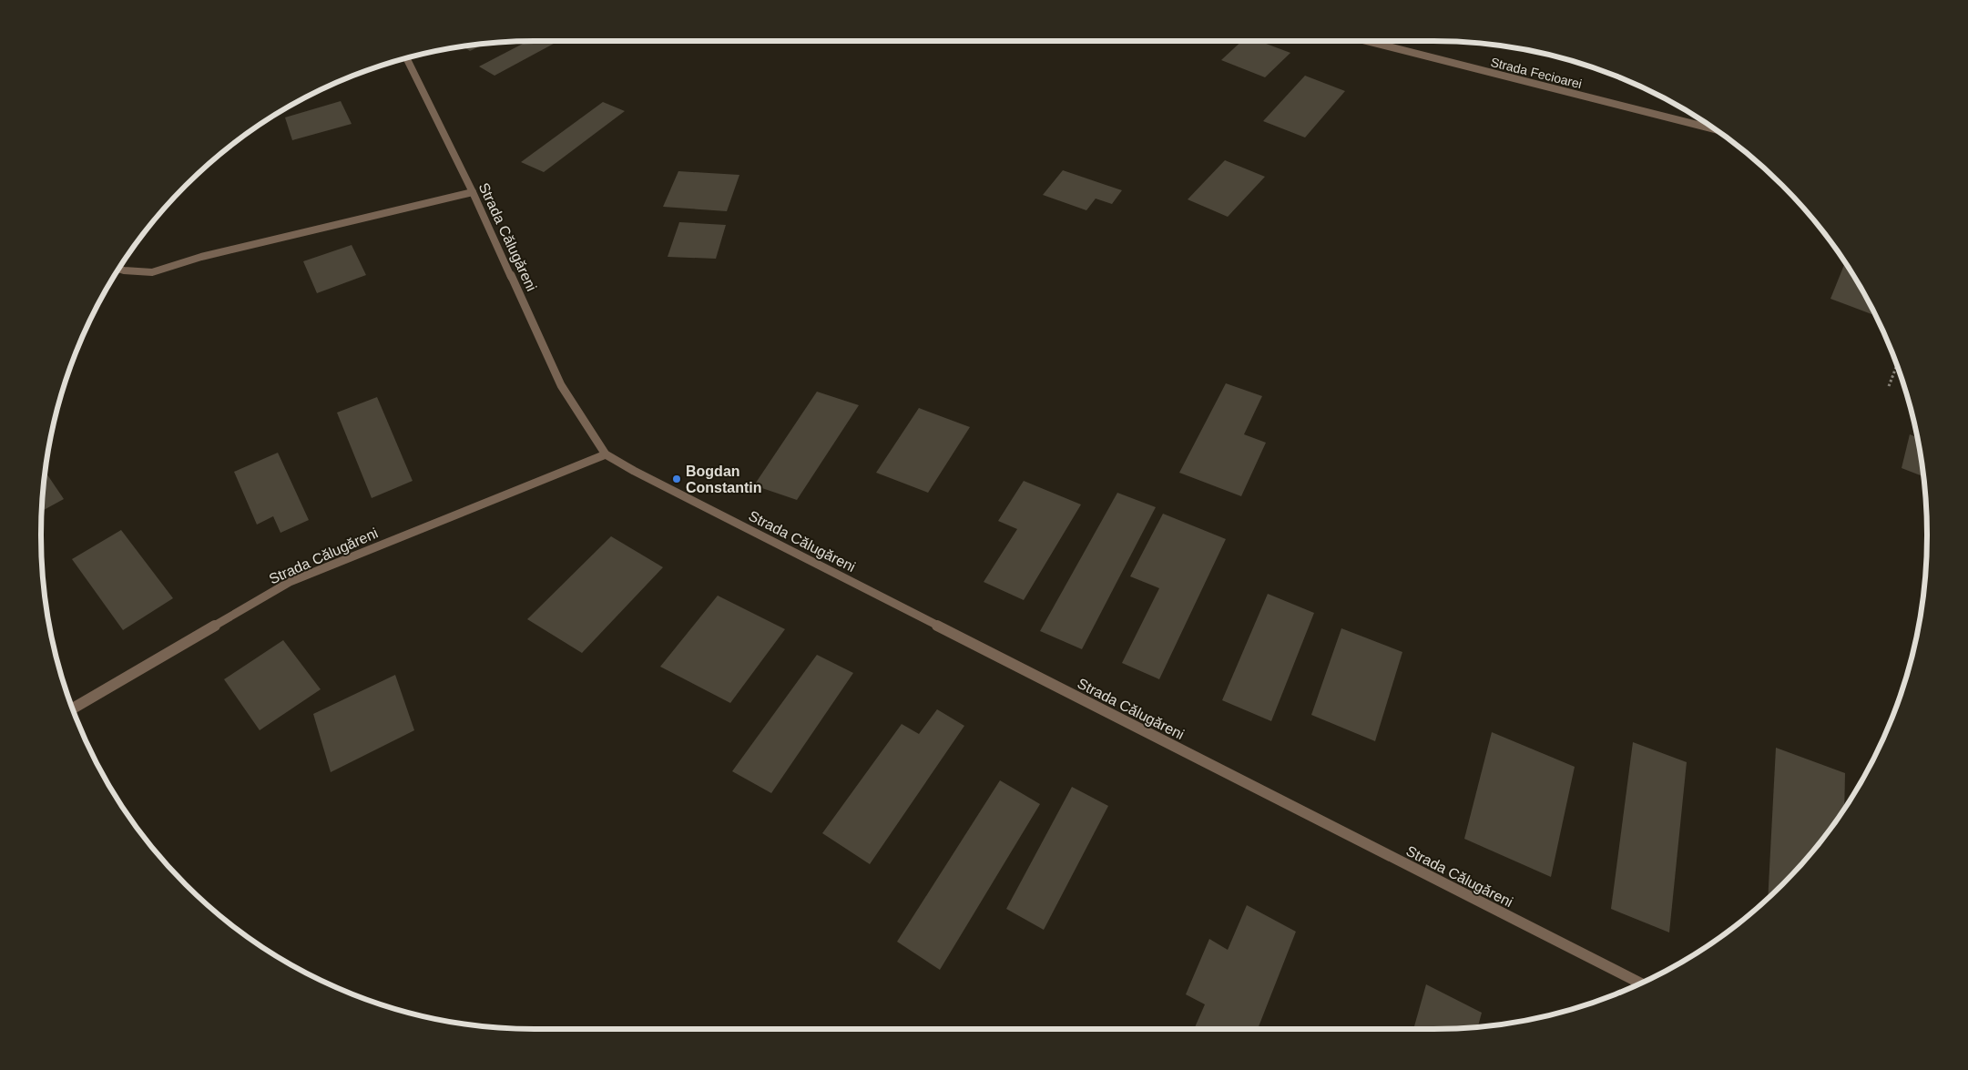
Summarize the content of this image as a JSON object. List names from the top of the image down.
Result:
{
  "streets": {
    "street": ["Strada Fecioarei", "Strada Călugăreni"]
  },
  "places": ["Bogdan Constantin"]
}
